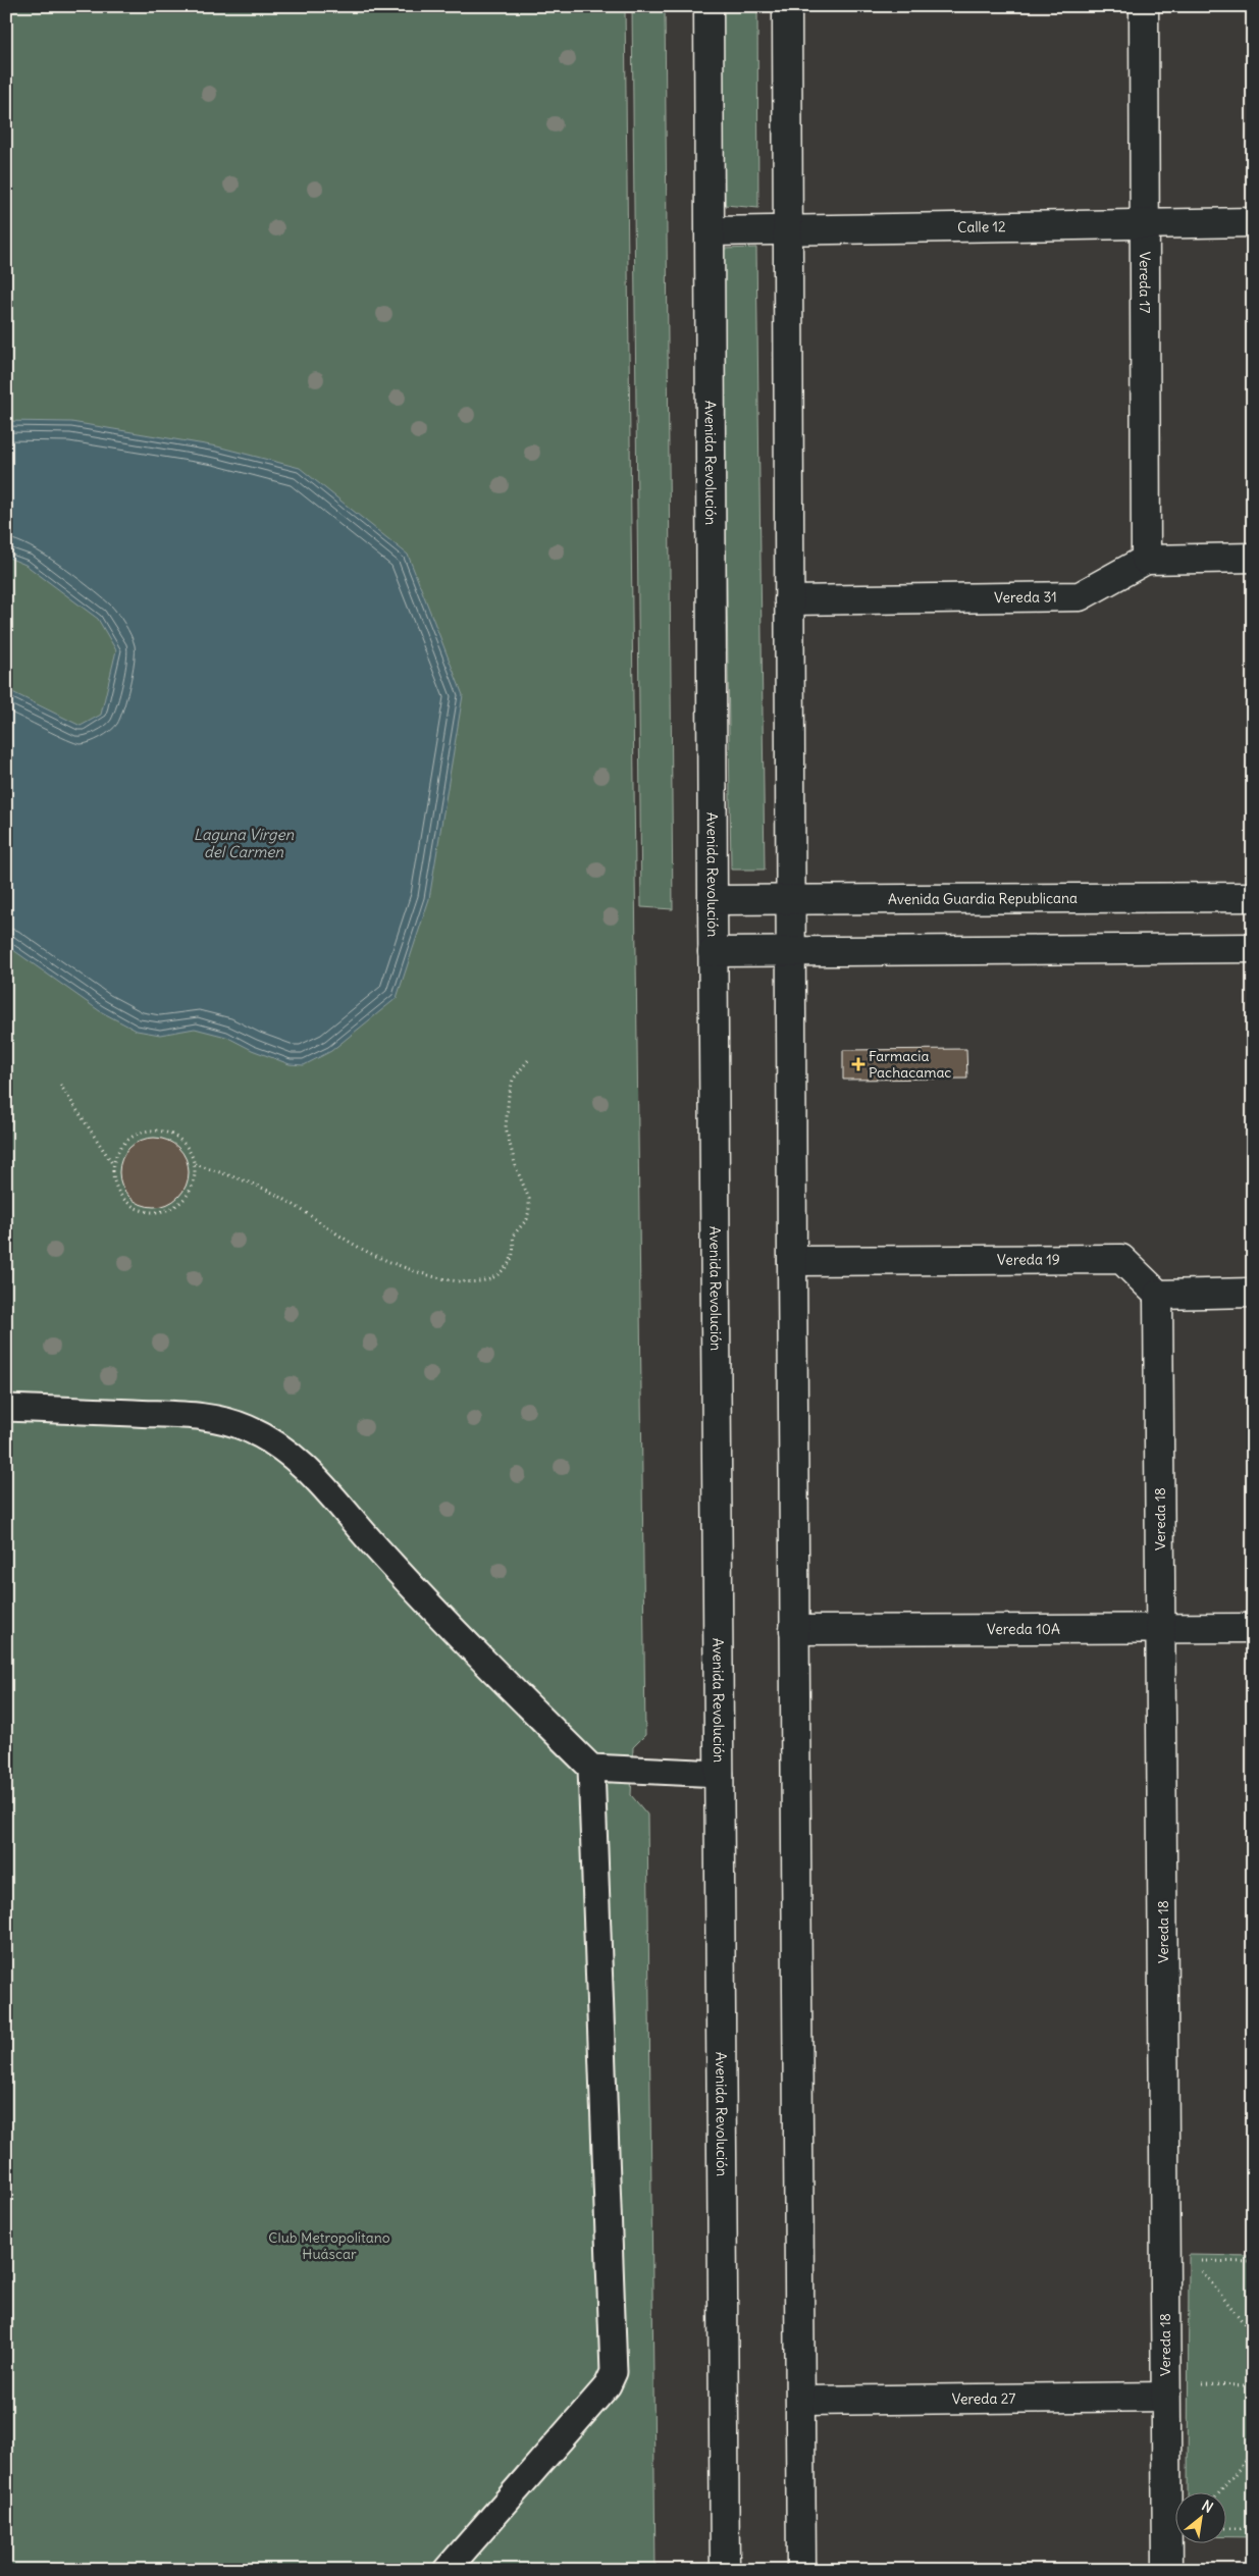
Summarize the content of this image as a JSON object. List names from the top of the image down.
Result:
{
  "streets": {
    "street": [
      "Calle 12",
      "Vereda 17",
      "Avenida Revolución",
      "Vereda 31",
      "Avenida Guardia Republicana",
      "Vereda 19",
      "Vereda 18",
      "Vereda 10A",
      "Vereda 27"
    ]
  },
  "crossings": [
    ["Calle 12", "Vereda 17"],
    ["Calle 12", "Avenida Revolución"],
    ["Vereda 17", "Vereda 31"],
    ["Avenida Revolución", "Avenida Guardia Republicana"],
    ["Vereda 19", "Vereda 18"],
    ["Vereda 18", "Vereda 10A"],
    ["Vereda 18", "Vereda 27"]
  ],
  "water": ["Laguna Virgen del Carmen"],
  "parks": ["Club Metropolitano Huáscar"],
  "places": {
    "health": ["Farmacia Pachacamac"]
  },
  "north": "top right"
}
